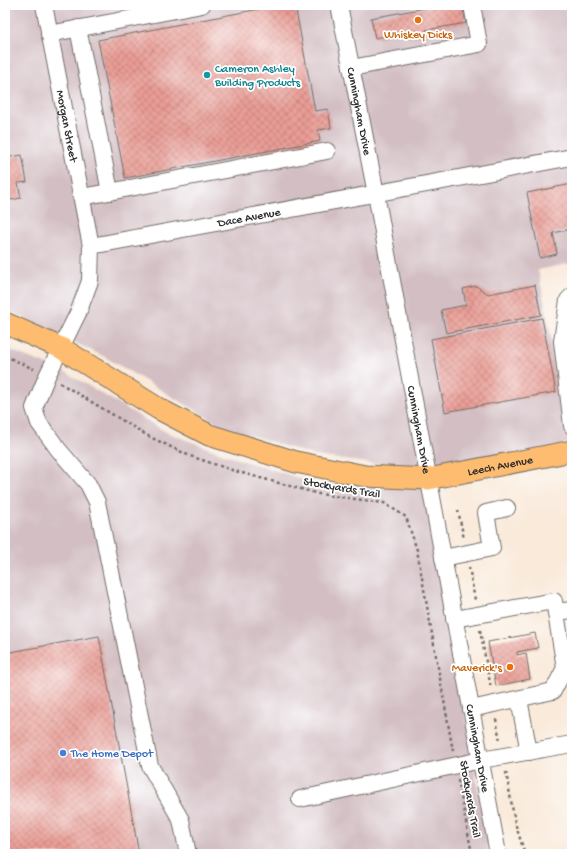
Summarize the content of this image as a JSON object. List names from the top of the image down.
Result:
{
  "streets": {
    "main road": ["Leech Avenue"],
    "street": ["Cunningham Drive", "Morgan Street", "Dace Avenue"],
    "path": ["Stockyards Trail"]
  },
  "crossings": [
    ["Cunningham Drive", "Dace Avenue"],
    ["Cunningham Drive", "Leech Avenue"],
    ["Morgan Street", "Dace Avenue"]
  ],
  "places": [
    "Whiskey Dicks",
    "Cameron Ashley Building Products",
    "Maverick's",
    "The Home Depot"
  ]
}
